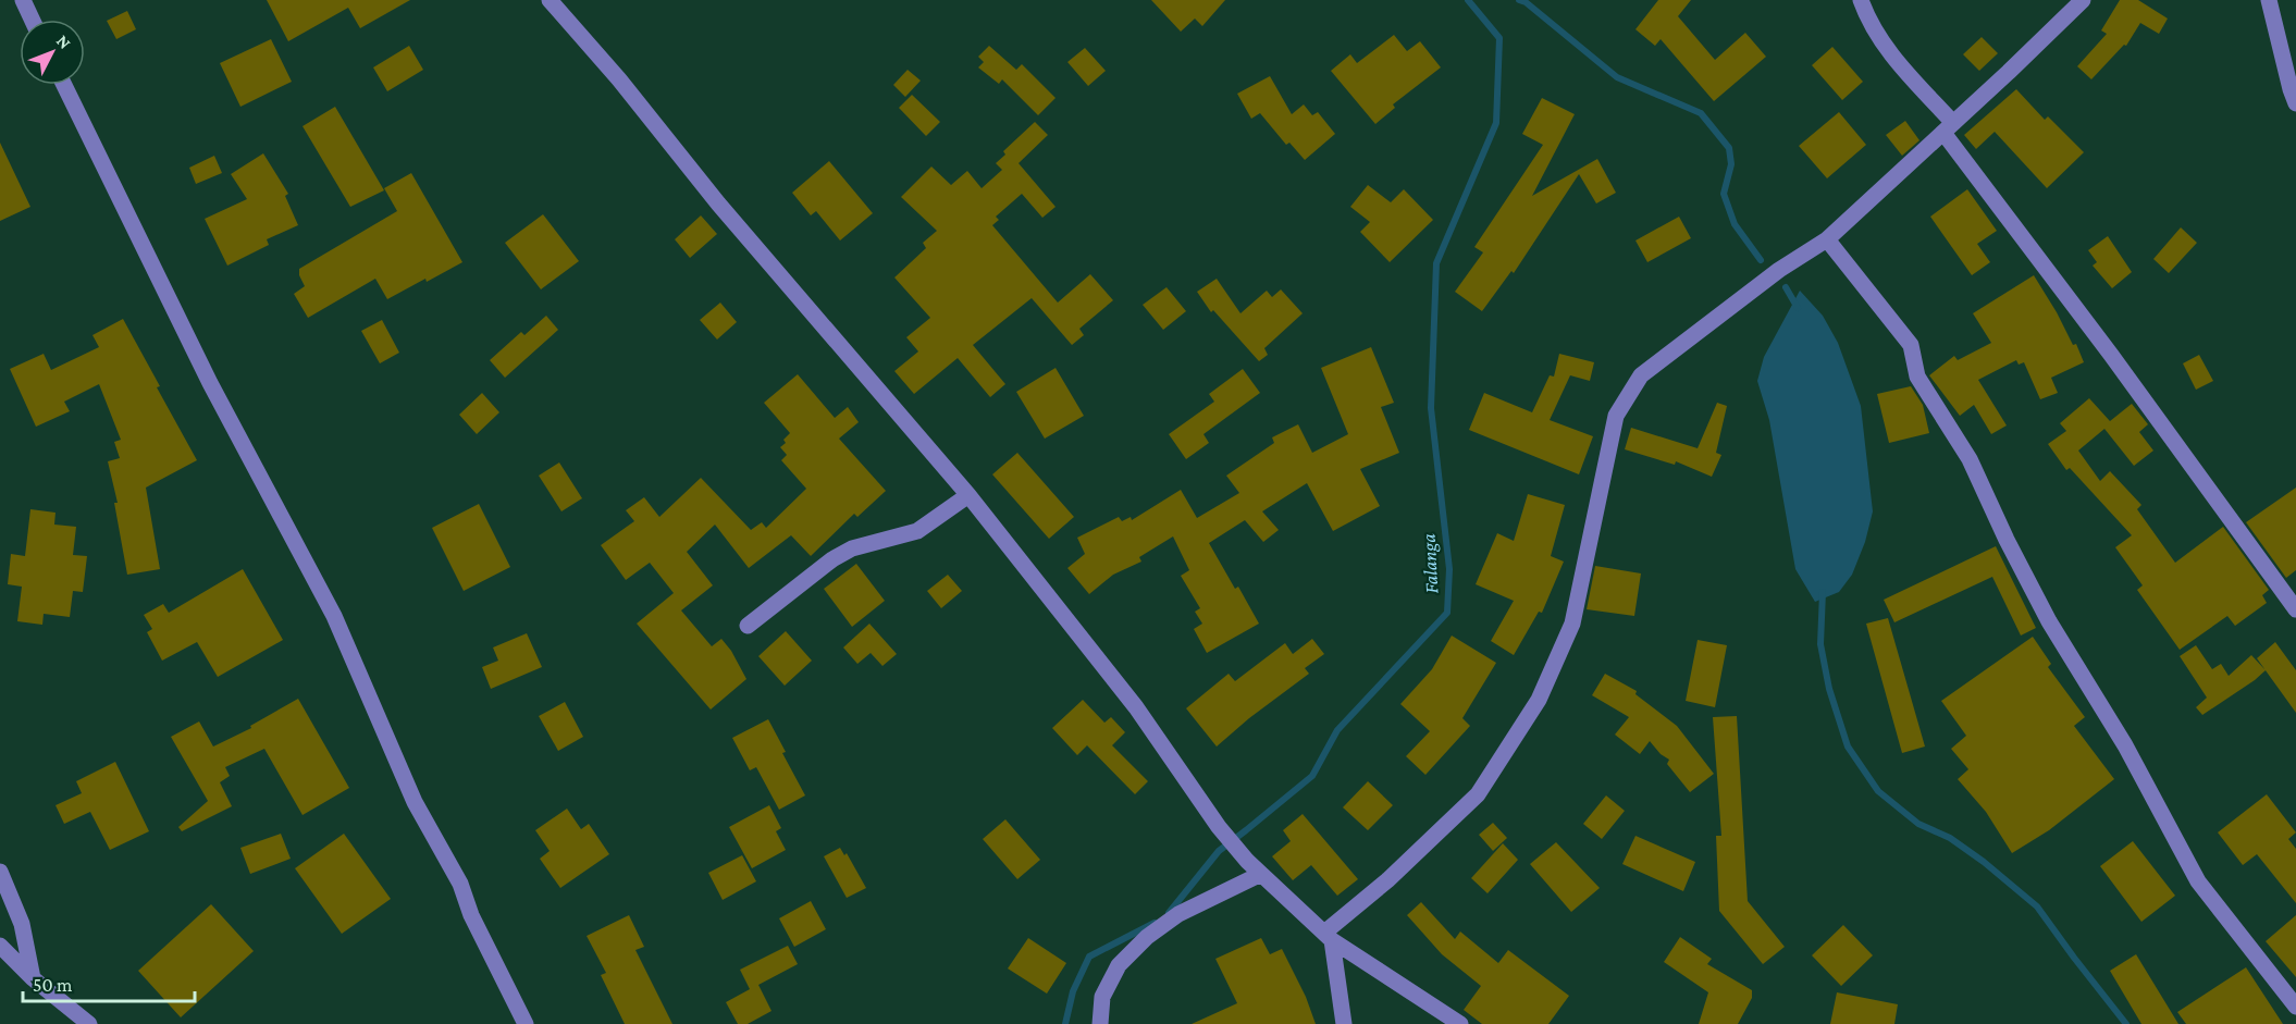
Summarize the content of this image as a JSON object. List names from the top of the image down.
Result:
{
  "water": ["Falanga"],
  "scale_bar": "50 m",
  "north": "top right"
}
